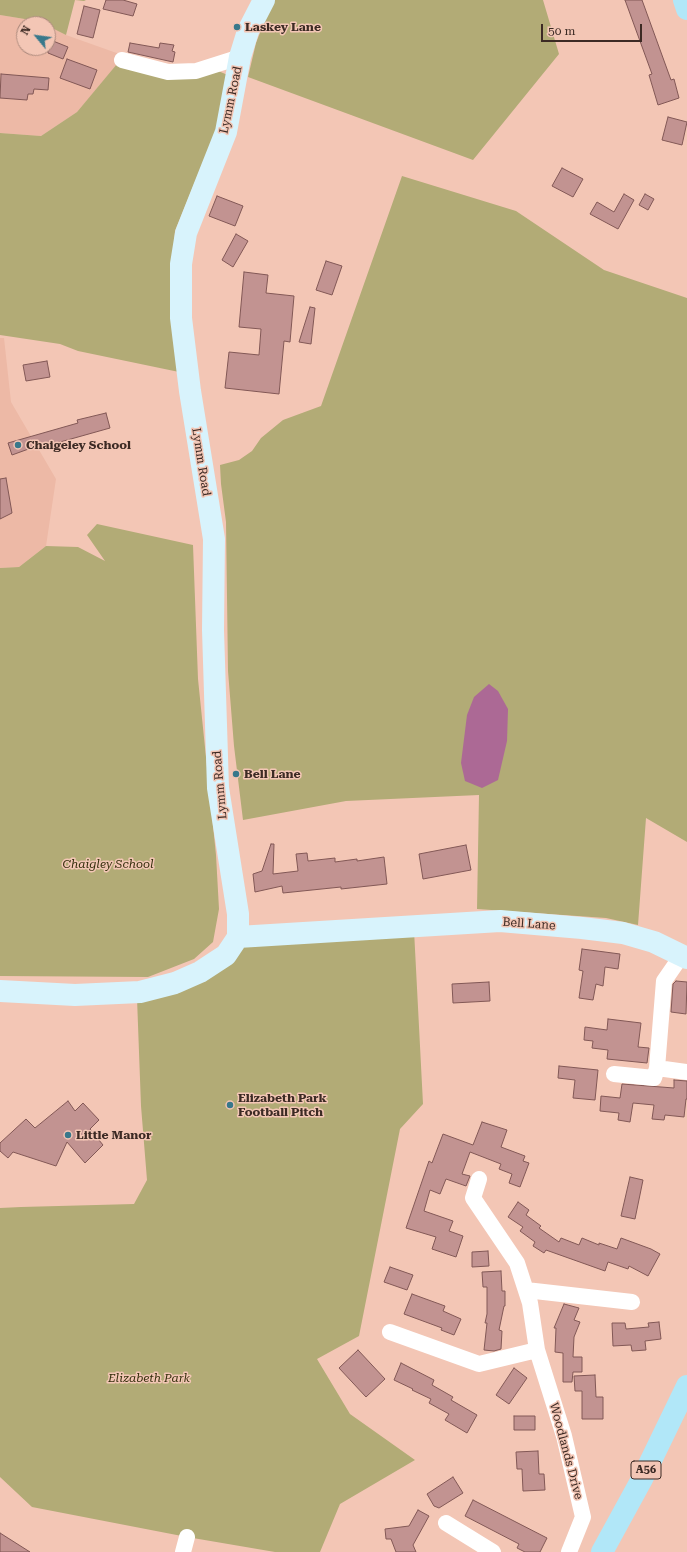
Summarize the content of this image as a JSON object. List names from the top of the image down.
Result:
{
  "streets": {
    "main road": ["Lymm Road", "Bell Lane", "A56"],
    "street": ["Woodlands Drive"]
  },
  "crossings": [
    ["Lymm Road", "Bell Lane"]
  ],
  "parks": ["Chaigley School", "Elizabeth Park"],
  "places": [
    "Laskey Lane",
    "Chaigeley School",
    "Bell Lane",
    "Elizabeth Park Football Pitch",
    "Little Manor"
  ],
  "scale_bar": "50 m",
  "north": "top left"
}
